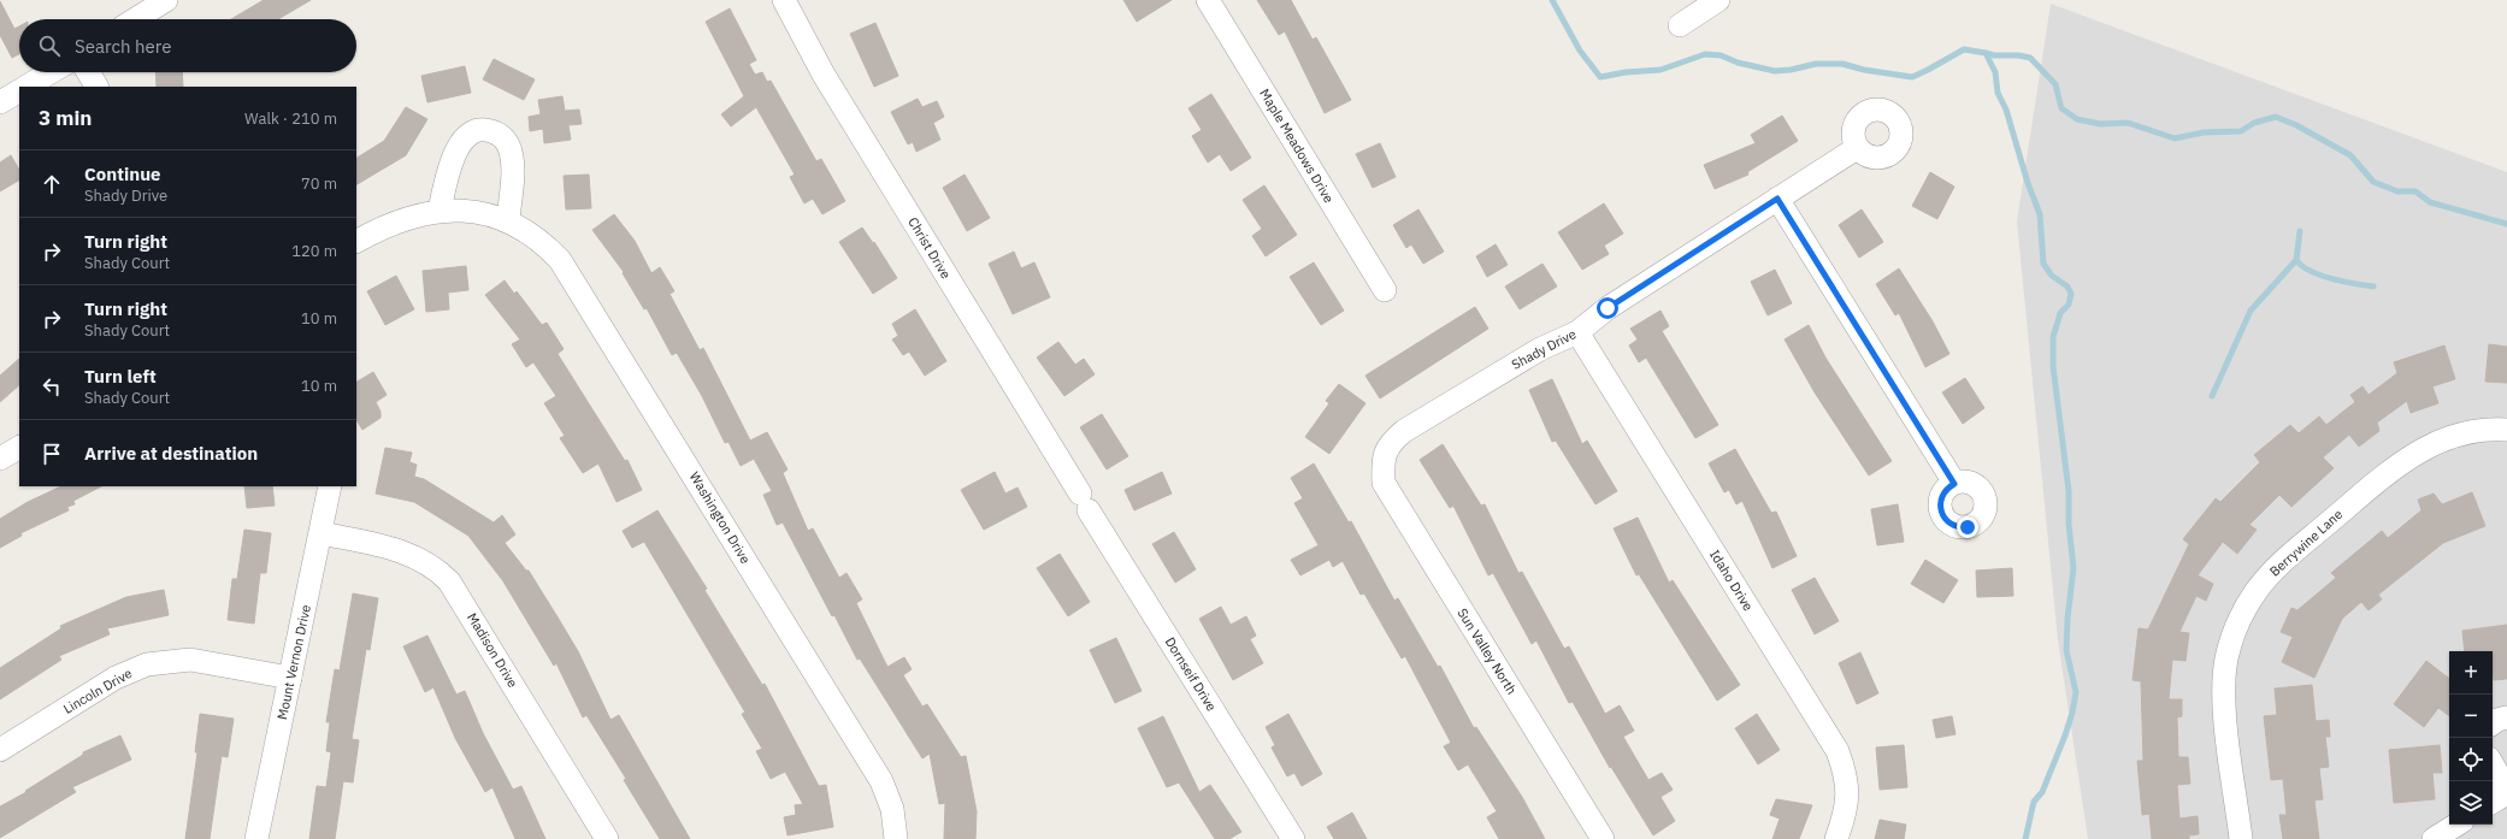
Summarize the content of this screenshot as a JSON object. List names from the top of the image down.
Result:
{
  "streets": {
    "street": [
      "Maple Meadows Drive",
      "Christ Drive",
      "Shady Drive",
      "Washington Drive",
      "Berrywine Lane",
      "Idaho Drive",
      "Madison Drive",
      "Sun Valley North",
      "Mount Vernon Drive",
      "Dornseif Drive",
      "Lincoln Drive"
    ]
  },
  "crossings": [
    ["Christ Drive", "Dornseif Drive"],
    ["Shady Drive", "Idaho Drive"],
    ["Shady Drive", "Sun Valley North"],
    ["Madison Drive", "Mount Vernon Drive"],
    ["Mount Vernon Drive", "Lincoln Drive"]
  ],
  "page": {
    "search": "Search here",
    "heading": ["3 min", "Walk · 210 m"],
    "list": [
      ["Continue", "Shady Drive", "70 m"],
      ["Turn right", "Shady Court", "120 m"],
      ["Turn right", "Shady Court", "10 m"],
      ["Turn left", "Shady Court", "10 m"],
      "Arrive at destination"
    ],
    "map_buttons": ["+", "−"]
  }
}
